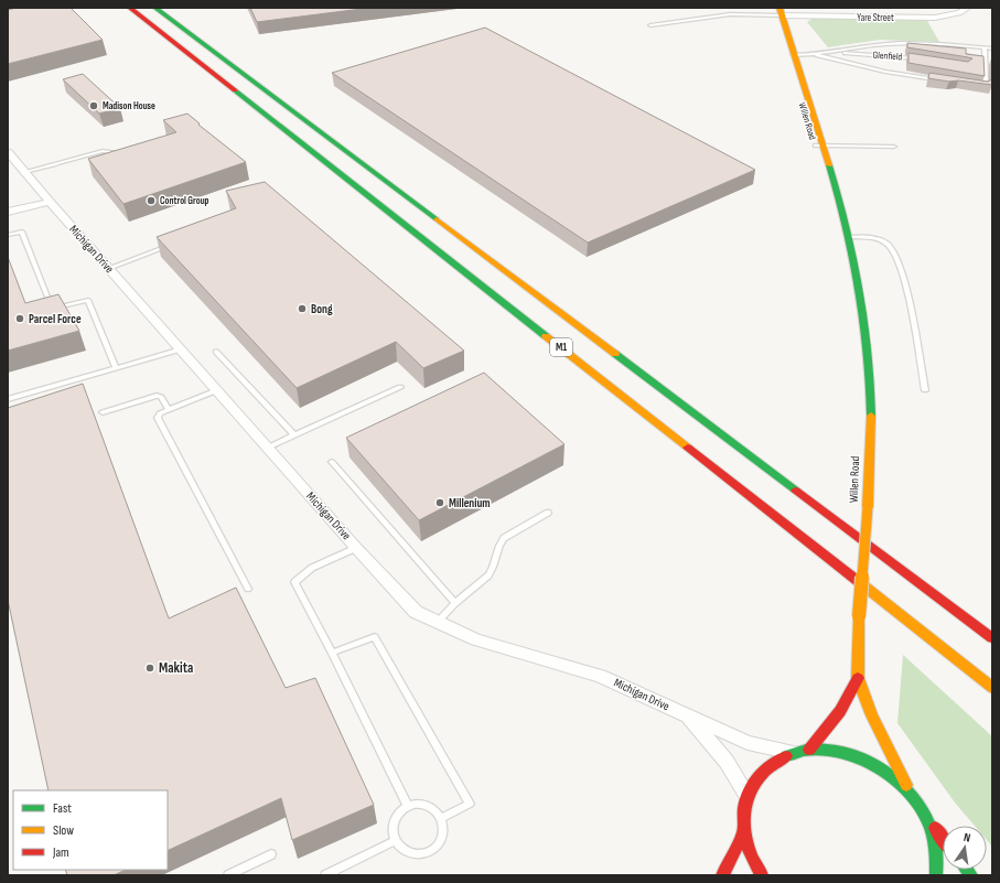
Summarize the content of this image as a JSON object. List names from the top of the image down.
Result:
{
  "streets": {
    "main road": ["Willen Road", "M1"],
    "street": ["Yare Street", "Michigan Drive"],
    "lane": ["Glenfield"]
  },
  "crossings": [
    ["Yare Street", "Willen Road"],
    ["Willen Road", "Michigan Drive"]
  ],
  "places": [
    "Madison House",
    "Control Group",
    "Bong",
    "Parcel Force",
    "Millenium",
    "Makita"
  ],
  "legend": ["Fast", "Slow", "Jam"],
  "north": "top"
}
